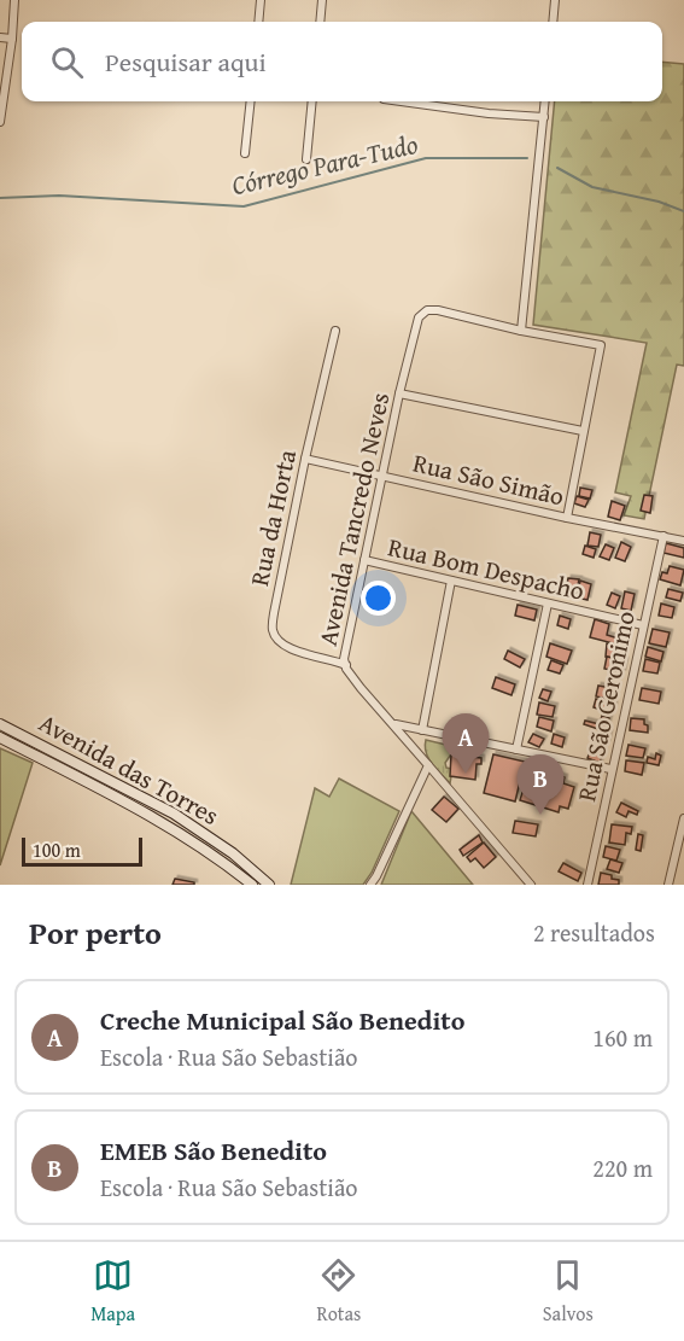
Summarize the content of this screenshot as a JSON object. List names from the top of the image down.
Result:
{
  "streets": {
    "main road": ["Avenida das Torres"],
    "street": [
      "Rua São Simão",
      "Rua da Horta",
      "Avenida Tancredo Neves",
      "Rua Bom Despacho",
      "Rua São Geronimo"
    ]
  },
  "crossings": [
    ["Rua São Simão", "Rua da Horta"],
    ["Rua São Simão", "Avenida Tancredo Neves"],
    ["Rua São Simão", "Rua São Geronimo"],
    ["Rua da Horta", "Avenida Tancredo Neves"],
    ["Avenida Tancredo Neves", "Rua Bom Despacho"],
    ["Rua Bom Despacho", "Rua São Geronimo"]
  ],
  "water": ["Córrego Para-Tudo"],
  "scale_bar": "100 m",
  "page": {
    "search": "Pesquisar aqui",
    "pins": ["A", "B"],
    "scale": "100 m",
    "heading": ["Por perto", "2 resultados"],
    "list": [
      {
        "mark": "A",
        "name": "Creche Municipal São Benedito",
        "note": "Escola · Rua São Sebastião",
        "value": "160 m"
      },
      {
        "mark": "B",
        "name": "EMEB São Benedito",
        "note": "Escola · Rua São Sebastião",
        "value": "220 m"
      }
    ],
    "nav": ["Mapa", "Rotas", "Salvos"]
  }
}
